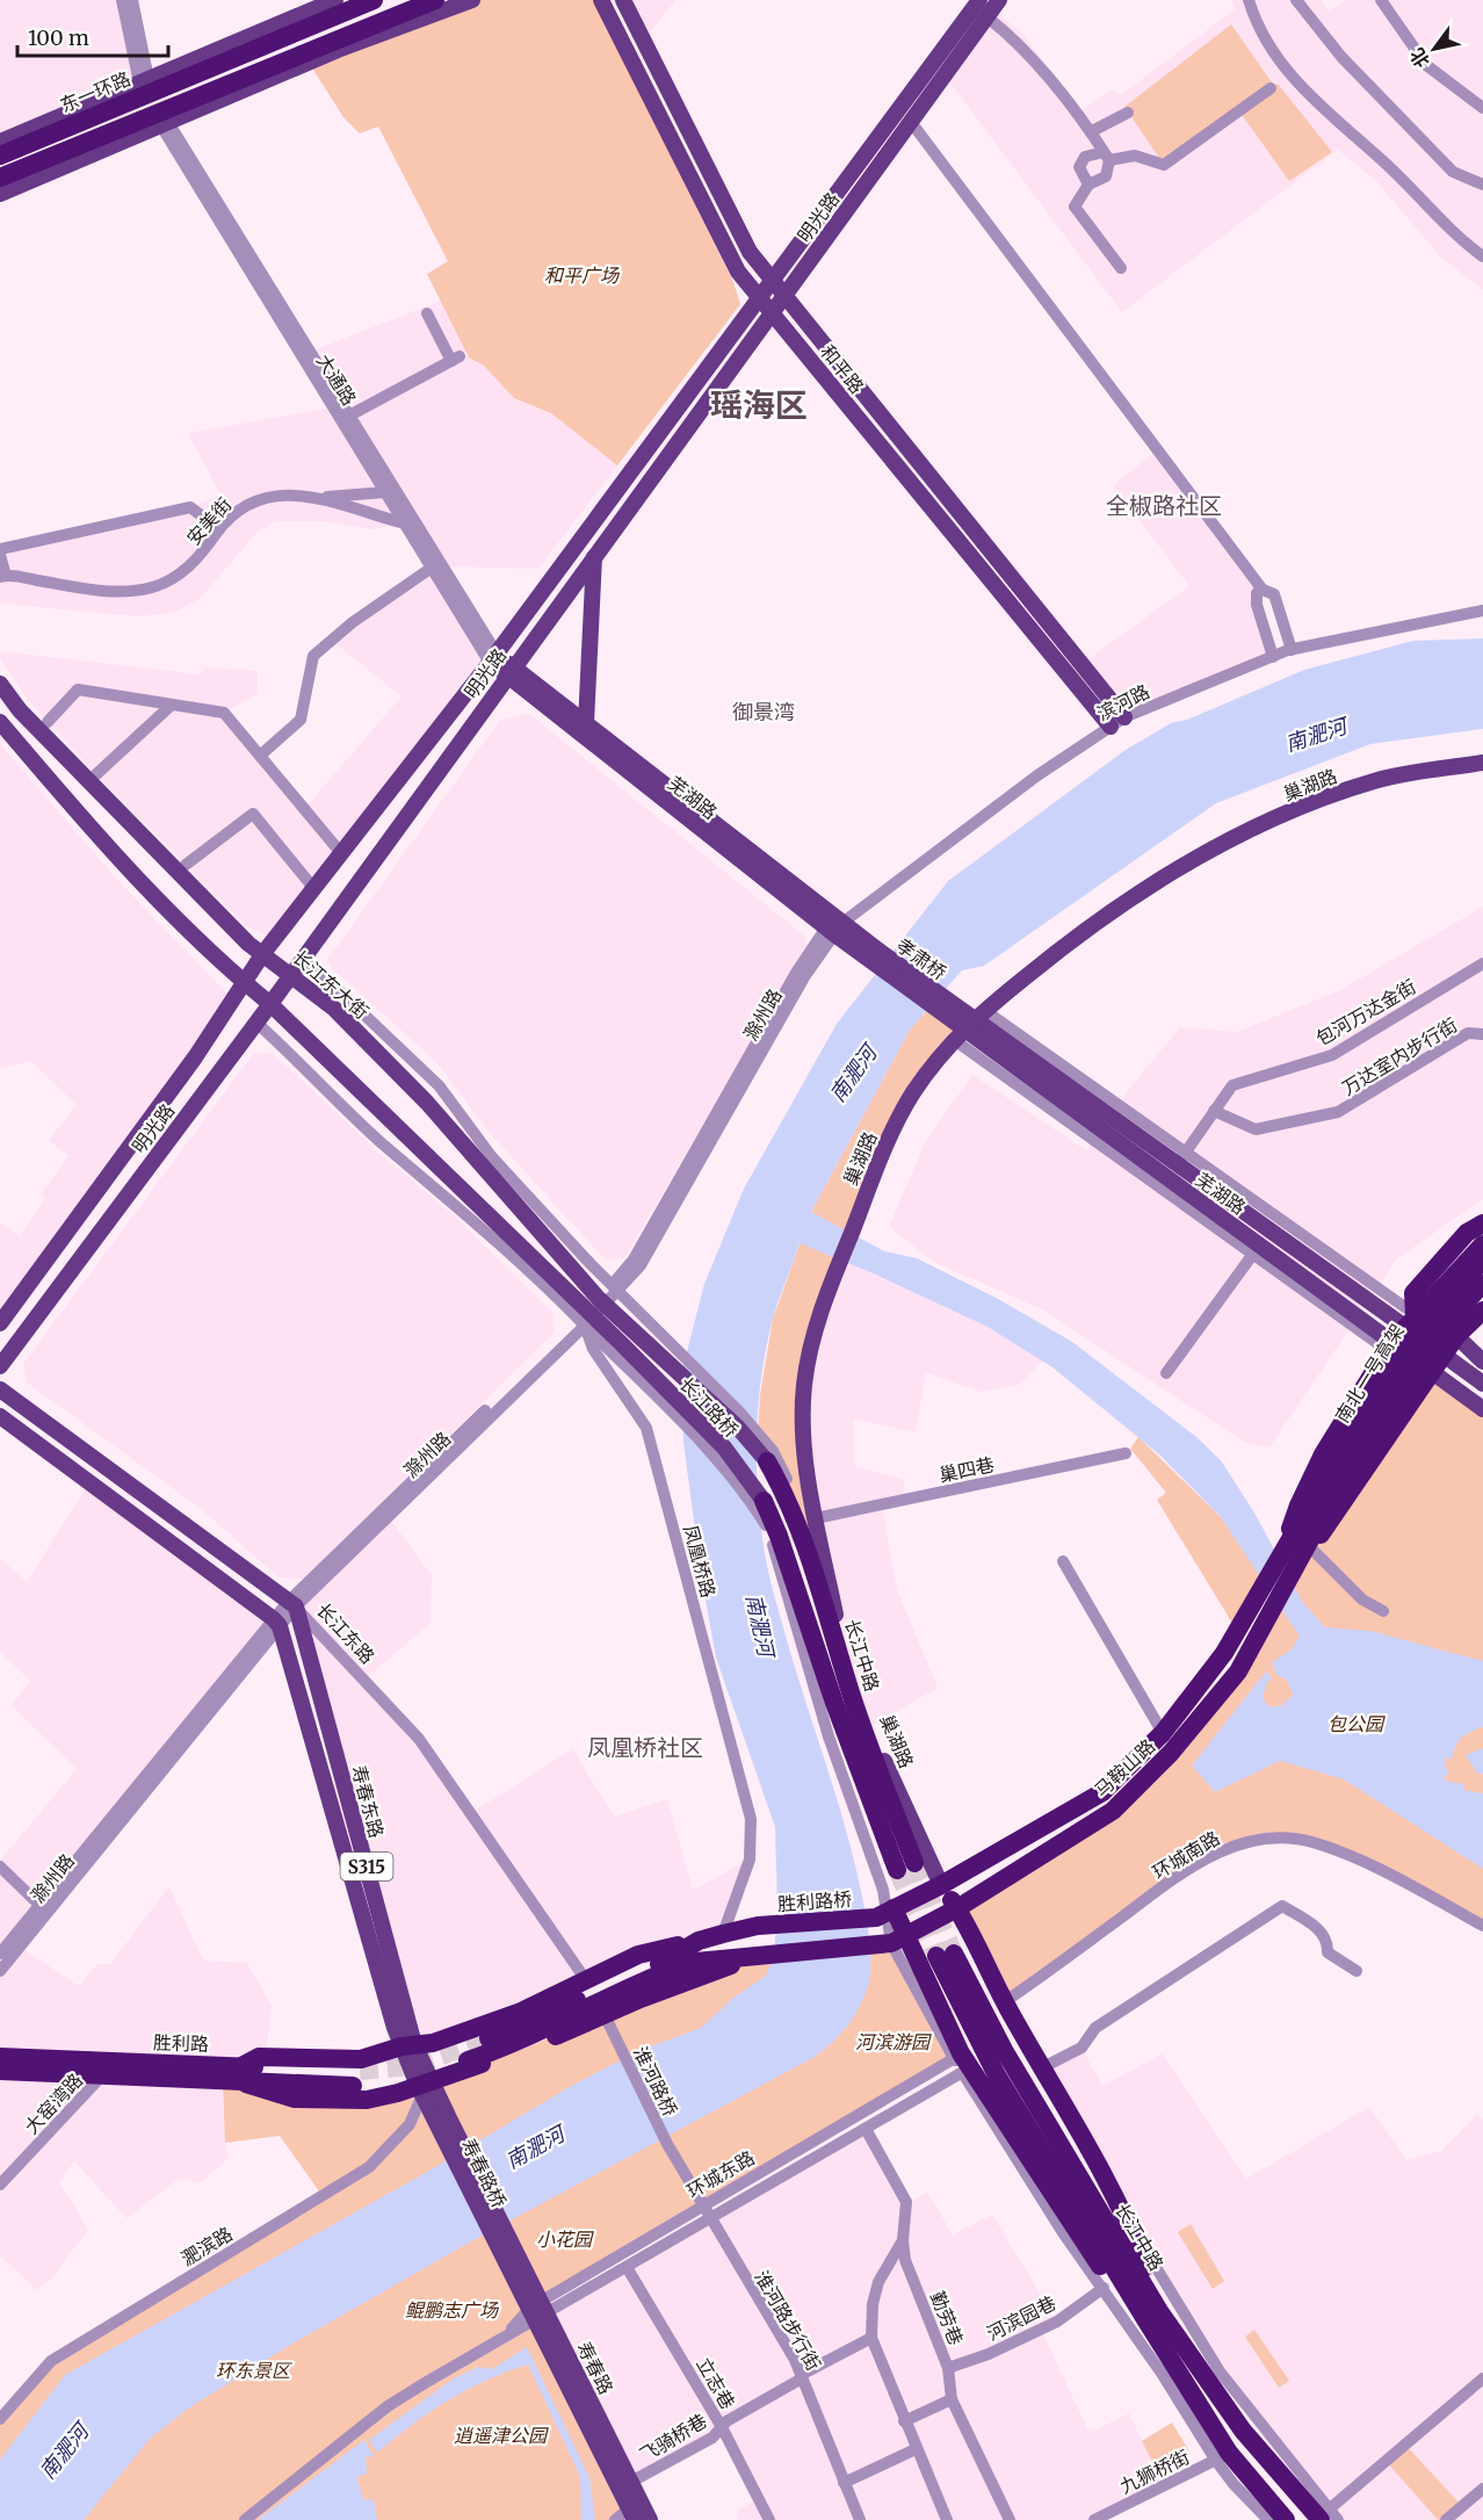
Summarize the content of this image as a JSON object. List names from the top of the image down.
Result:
{
  "streets": {
    "highway": [
      "东一环路",
      "南北一号高架",
      "长江中路",
      "马鞍山路",
      "胜利路桥",
      "胜利路"
    ],
    "main road": [
      "明光路",
      "和平路",
      "巢湖路",
      "芜湖路",
      "孝肃桥",
      "长江东大街",
      "长江路桥",
      "长江东路",
      "寿春东路",
      "S315",
      "寿春路桥",
      "寿春路"
    ],
    "street": [
      "大通路",
      "安美街",
      "滨河路",
      "包河万达金街",
      "滁州路",
      "万达室内步行街",
      "巢四巷",
      "凤凰桥路",
      "环城南路",
      "淮河路桥",
      "大窑湾路",
      "环城东路",
      "淝滨路",
      "勤劳巷",
      "河滨园巷",
      "淮河路步行街",
      "立志巷",
      "飞骑桥巷",
      "九狮桥街"
    ]
  },
  "crossings": [
    ["明光路", "和平路"],
    ["明光路", "大通路"],
    ["明光路", "芜湖路"],
    ["明光路", "长江东大街"],
    ["和平路", "滨河路"],
    ["大通路", "安美街"],
    ["大通路", "芜湖路"],
    ["滨河路", "芜湖路"],
    ["滨河路", "滁州路"],
    ["巢湖路", "芜湖路"],
    ["巢湖路", "巢四巷"],
    ["巢湖路", "马鞍山路"],
    ["芜湖路", "孝肃桥"],
    ["芜湖路", "包河万达金街"],
    ["芜湖路", "滁州路"],
    ["长江东大街", "滁州路"],
    ["长江东大街", "长江路桥"],
    ["包河万达金街", "万达室内步行街"],
    ["滁州路", "凤凰桥路"],
    ["滁州路", "长江东路"],
    ["滁州路", "寿春东路"],
    ["南北一号高架", "马鞍山路"],
    ["长江路桥", "长江中路"],
    ["凤凰桥路", "胜利路桥"],
    ["长江东路", "寿春东路"],
    ["长江中路", "九狮桥街"],
    ["马鞍山路", "胜利路桥"],
    ["寿春东路", "寿春路桥"],
    ["寿春东路", "淝滨路"],
    ["胜利路", "大窑湾路"],
    ["淮河路桥", "环城东路"],
    ["淮河路桥", "淮河路步行街"],
    ["寿春路桥", "寿春路"],
    ["环城东路", "勤劳巷"],
    ["环城东路", "淮河路步行街"],
    ["环城东路", "寿春路"],
    ["环城东路", "立志巷"],
    ["勤劳巷", "河滨园巷"],
    ["淮河路步行街", "飞骑桥巷"],
    ["寿春路", "飞骑桥巷"],
    ["立志巷", "飞骑桥巷"]
  ],
  "districts": [
    "瑶海区",
    "全椒路社区",
    "御景湾",
    "凤凰桥社区"
  ],
  "water": ["南淝河"],
  "parks": [
    "和平广场",
    "包公园",
    "河滨游园",
    "小花园",
    "鲲鹏志广场",
    "环东景区",
    "逍遥津公园"
  ],
  "scale_bar": "100 m",
  "north": "bottom left"
}
